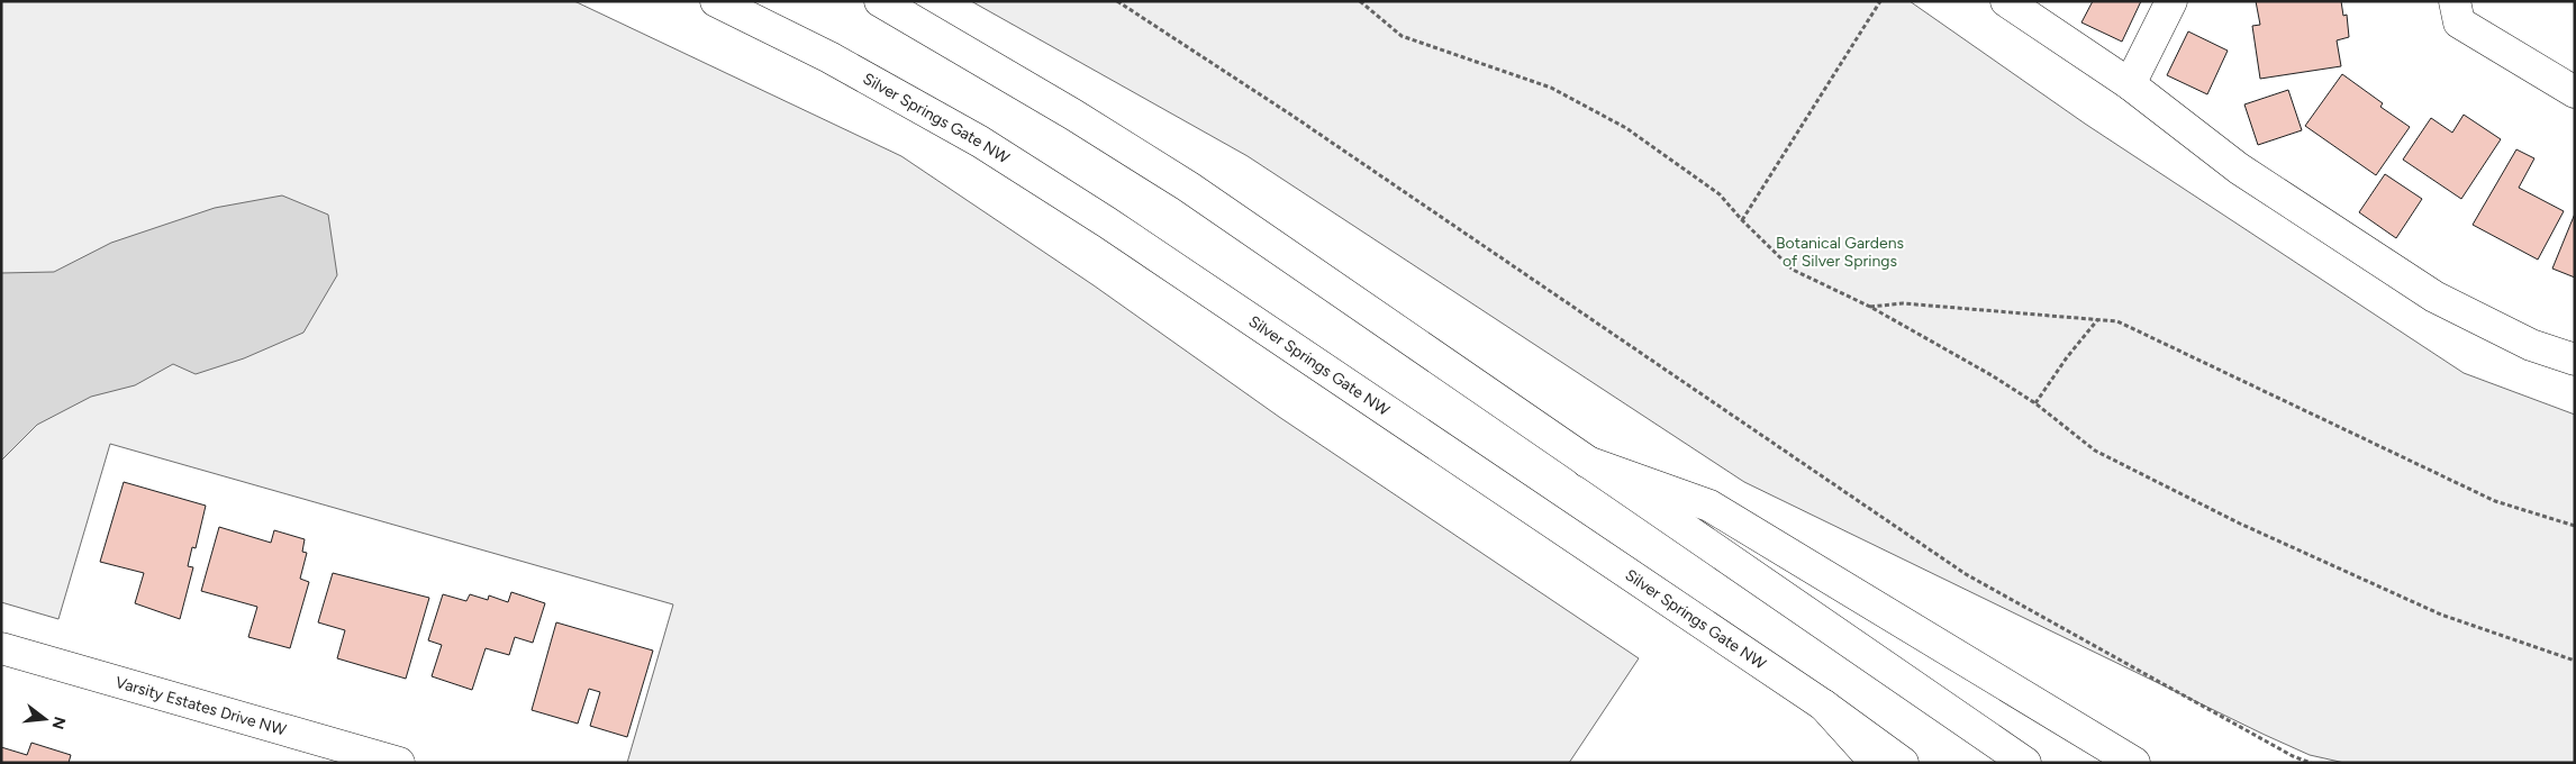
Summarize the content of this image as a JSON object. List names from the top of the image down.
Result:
{
  "streets": {
    "main road": ["Silver Springs Gate NW", "Varsity Estates Drive NW"]
  },
  "parks": ["Botanical Gardens of Silver Springs"],
  "north": "right"
}
